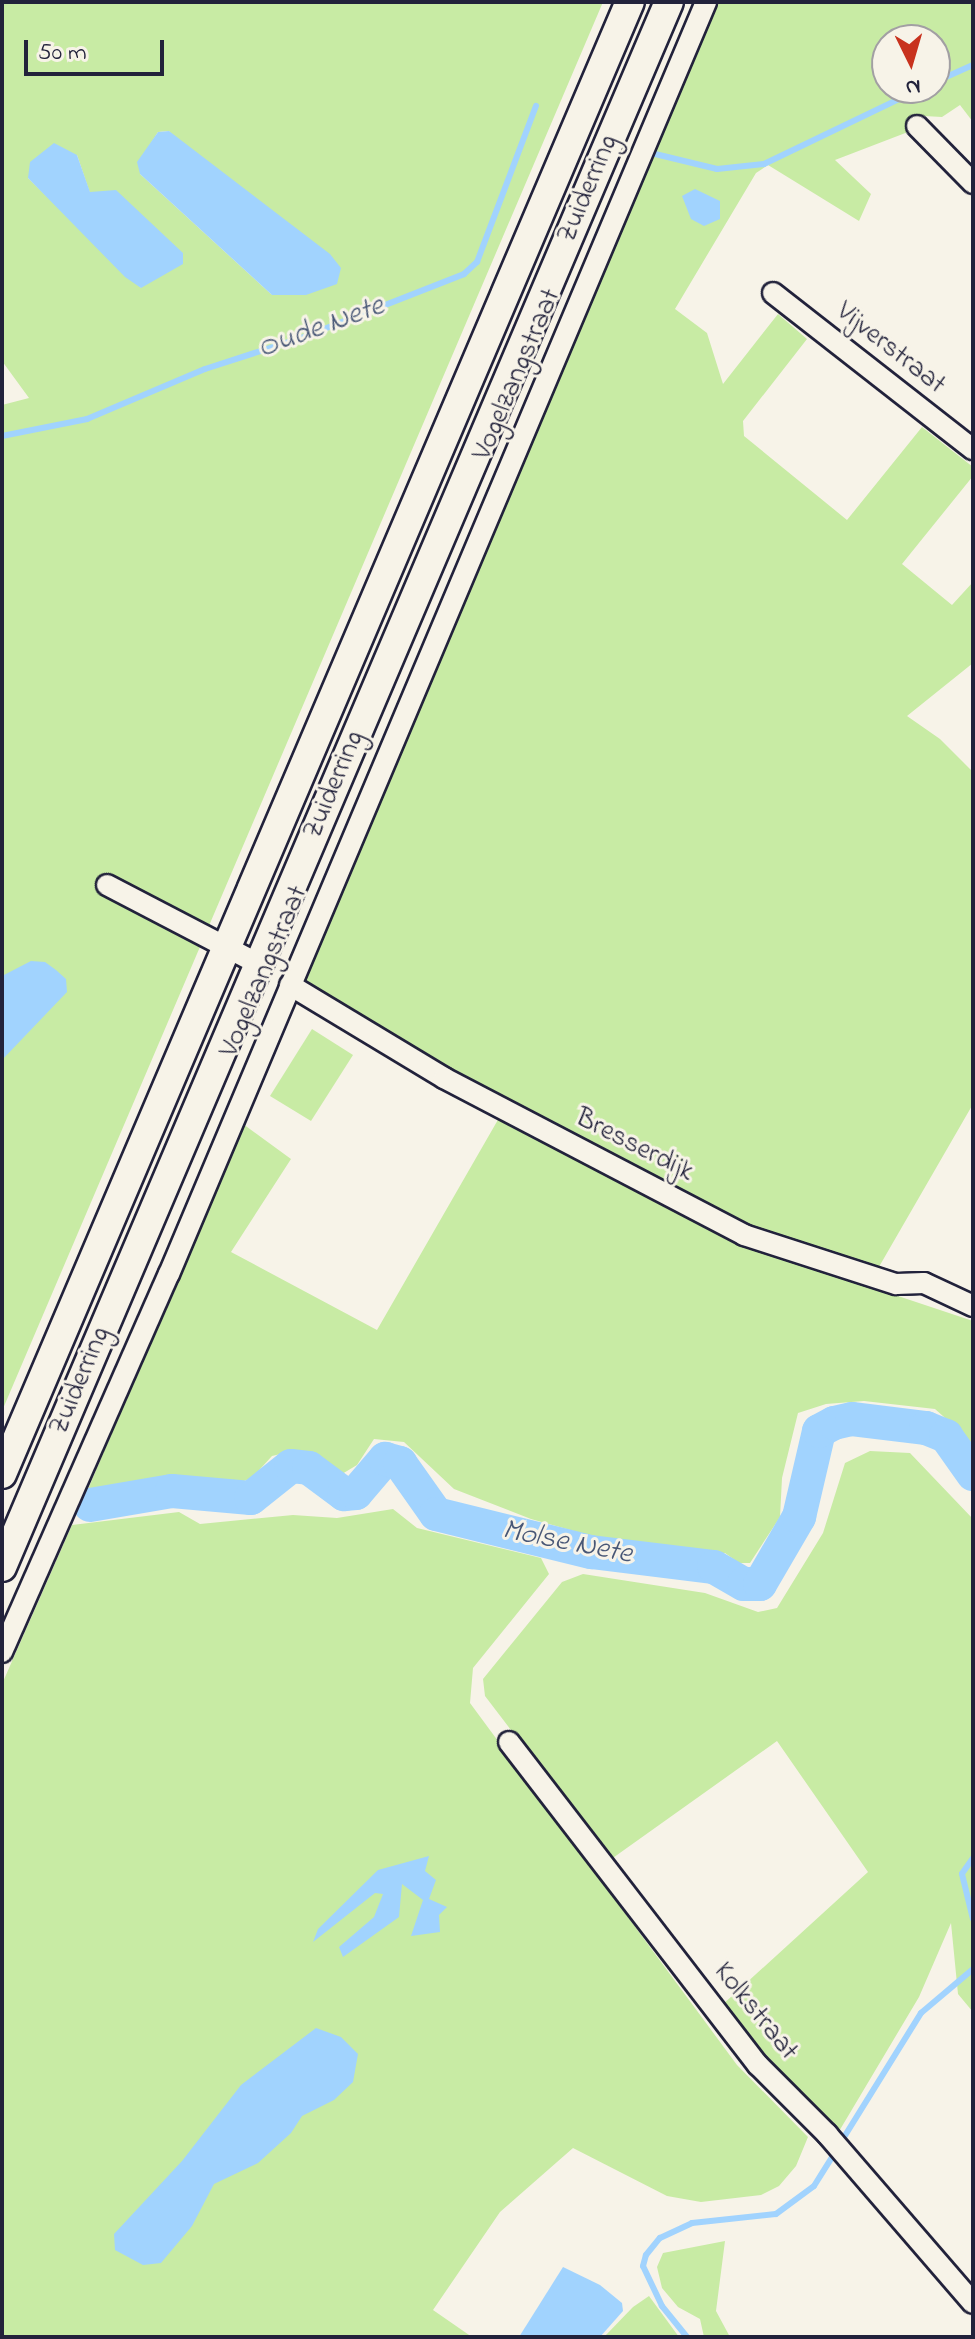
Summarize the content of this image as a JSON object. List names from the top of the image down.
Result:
{
  "streets": {
    "highway": ["Zuiderring"],
    "street": [
      "Vijverstraat",
      "Vogelzangstraat",
      "Bresserdijk",
      "Kolkstraat"
    ]
  },
  "crossings": [
    ["Vogelzangstraat", "Bresserdijk"]
  ],
  "water": ["Oude Nete", "Molse Nete"],
  "scale_bar": "50 m",
  "north": "bottom"
}
